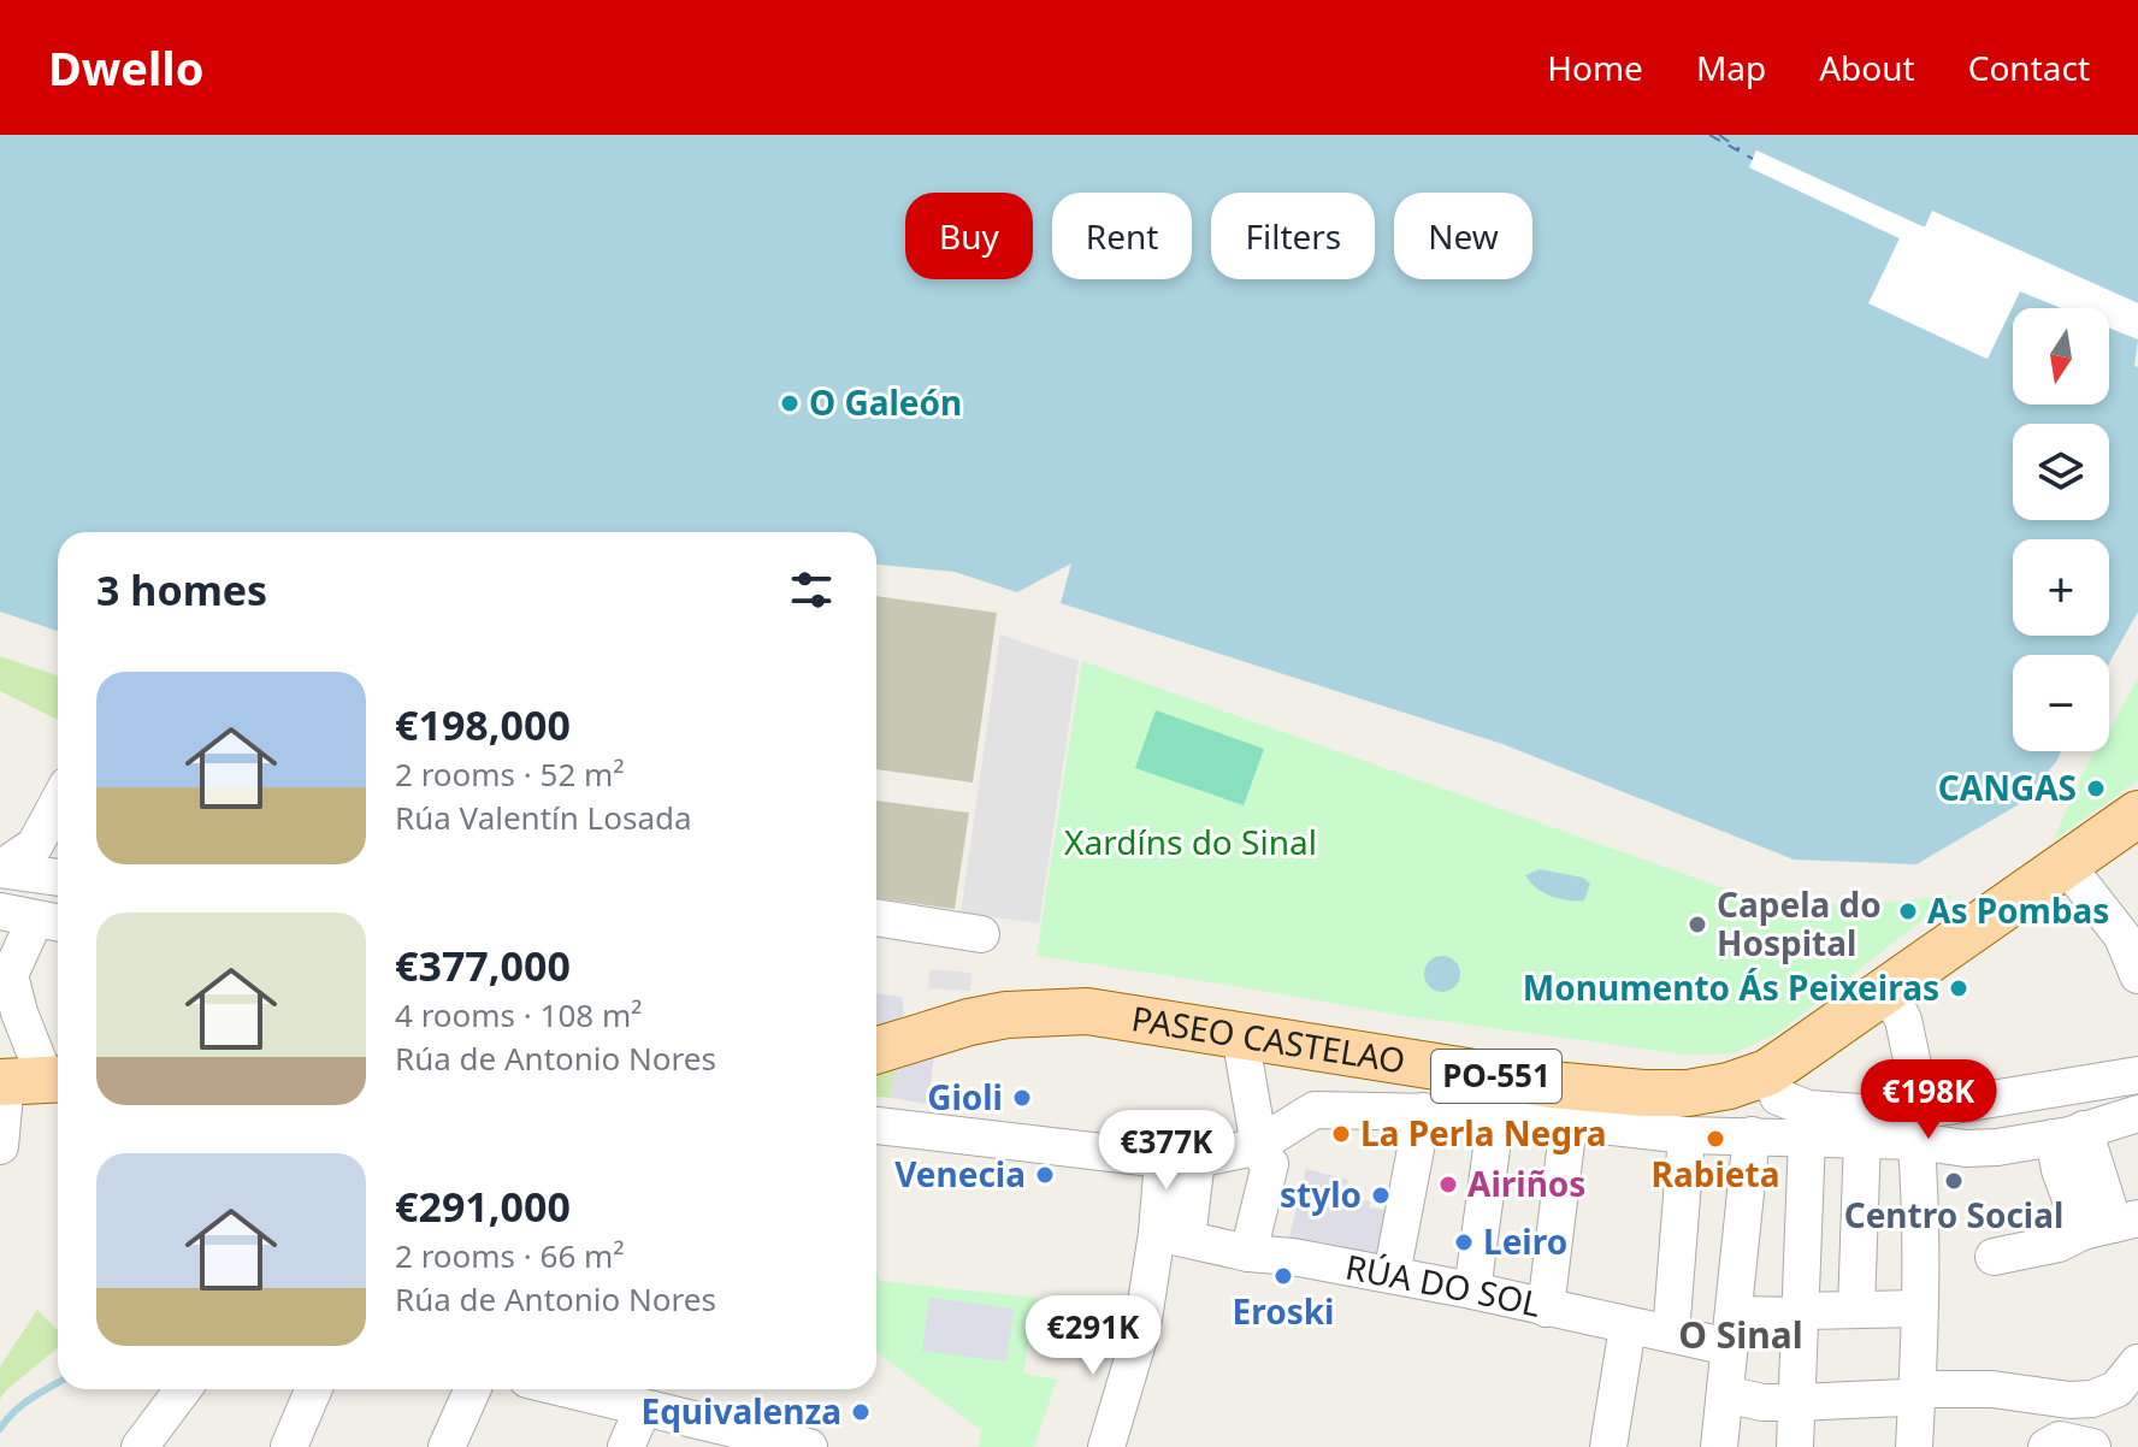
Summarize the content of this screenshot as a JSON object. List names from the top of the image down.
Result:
{
  "streets": {
    "main road": ["PASEO CASTELAO", "PO-551"],
    "street": ["RÚA DO SOL"]
  },
  "crossings": [
    ["PASEO CASTELAO", "PO-551"]
  ],
  "districts": ["O Sinal"],
  "parks": ["Xardíns do Sinal"],
  "places": [
    "O Galeón",
    "CANGAS",
    "As Pombas",
    "Capela do Hospital",
    "Monumento Ás Peixeiras",
    "Gioli",
    "La Perla Negra",
    "Rabieta",
    "Venecia",
    "Centro Social",
    "Airiños",
    "stylo",
    "Leiro",
    "Eroski",
    "Equivalenza"
  ],
  "north": "bottom",
  "page": {
    "header": "Dwello",
    "nav": [
      "Home",
      "Map",
      "About",
      "Contact"
    ],
    "chip": [
      "Buy",
      "Rent",
      "Filters",
      "New"
    ],
    "map_buttons": ["+", "−"],
    "heading": "3 homes",
    "list": [
      {
        "name": "€198,000",
        "note": "2 rooms · 52 m² · Rúa Valentín Losada"
      },
      {
        "name": "€377,000",
        "note": "4 rooms · 108 m² · Rúa de Antonio Nores"
      },
      {
        "name": "€291,000",
        "note": "2 rooms · 66 m² · Rúa de Antonio Nores"
      }
    ],
    "price": ["€198K", "€377K", "€291K"]
  }
}
